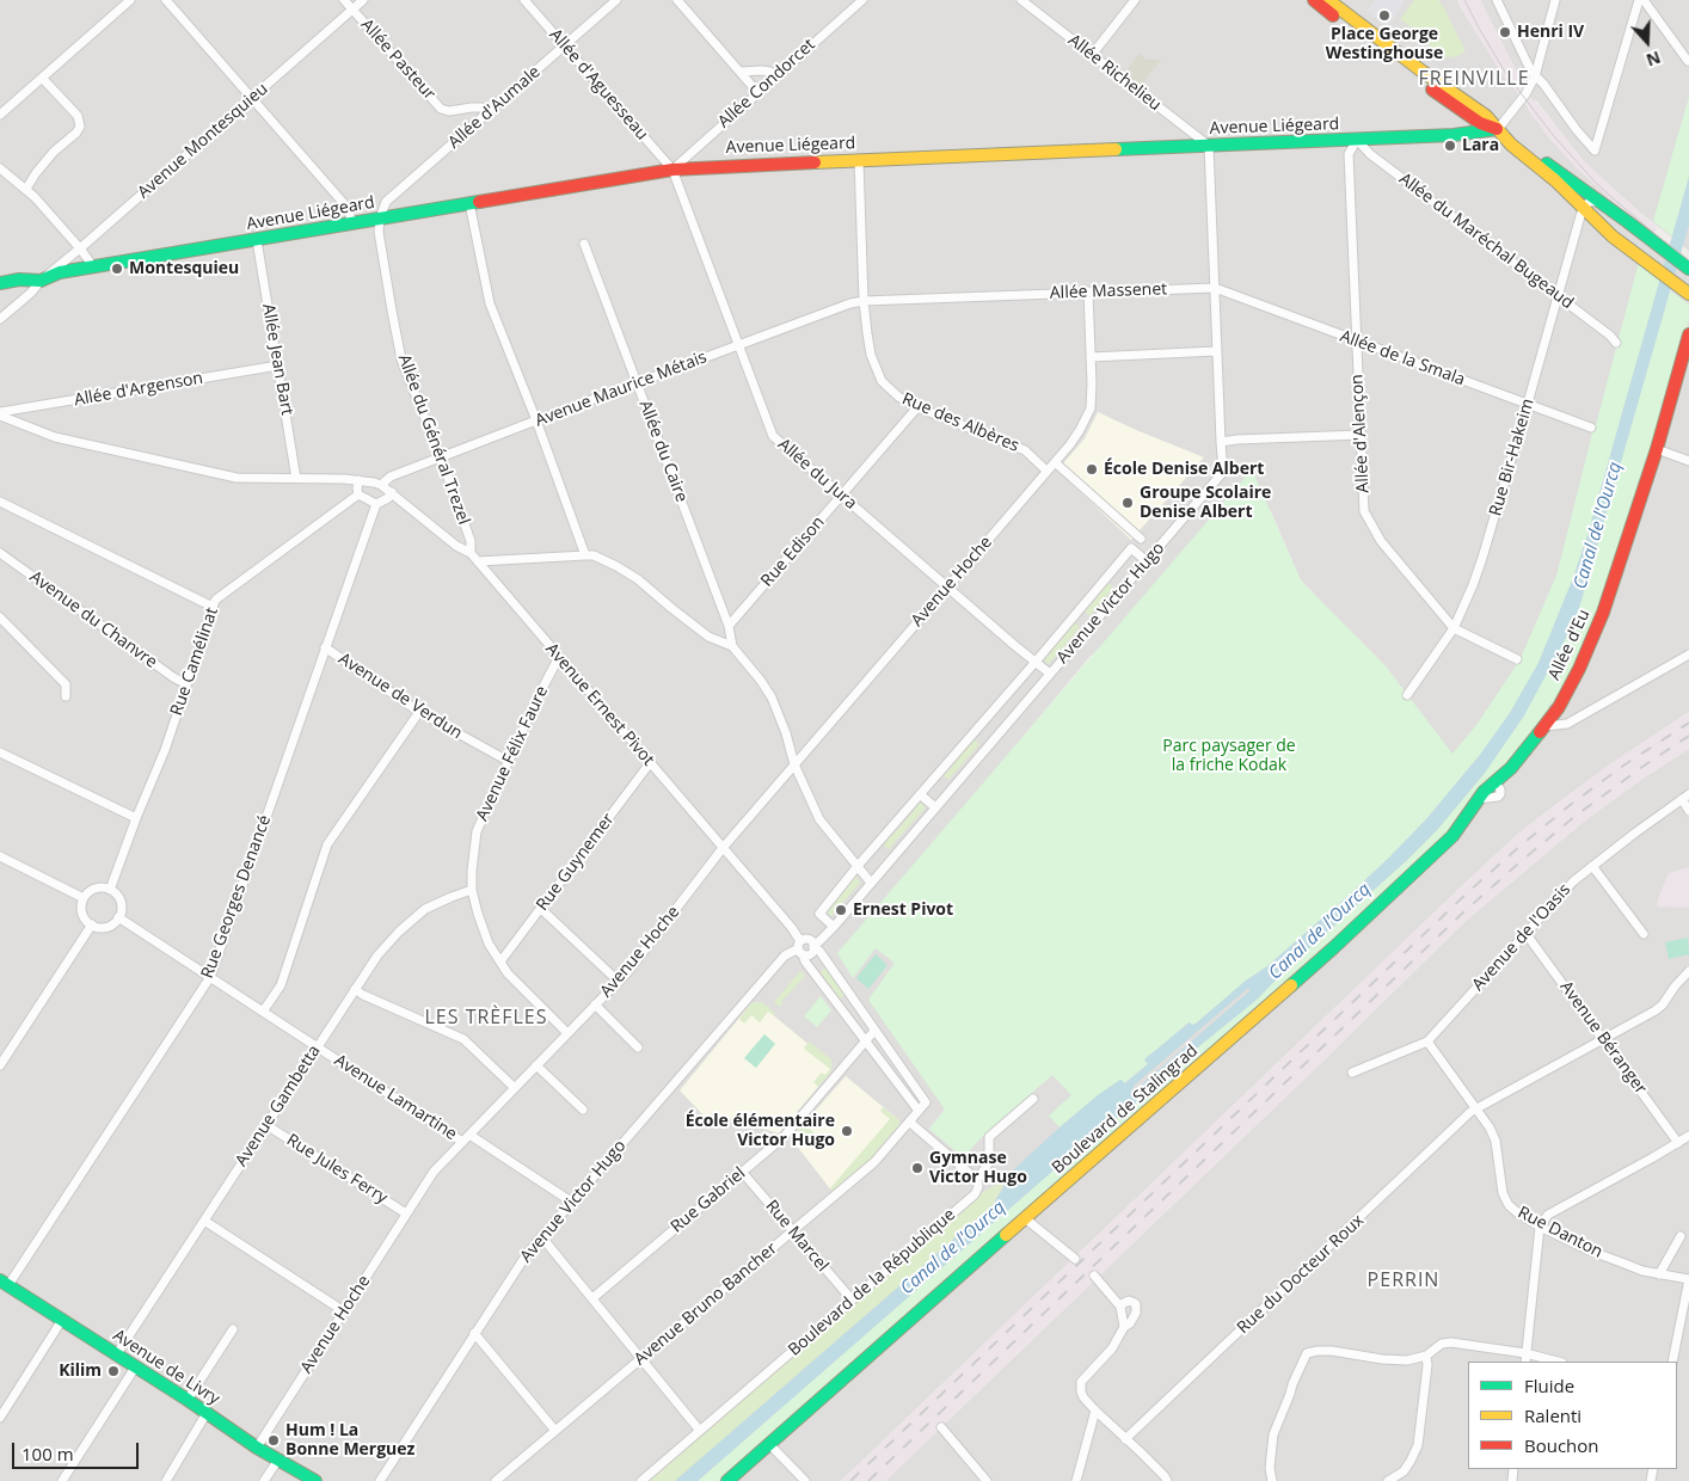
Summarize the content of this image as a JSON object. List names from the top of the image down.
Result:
{
  "streets": {
    "street": [
      "Allée Pasteur",
      "Allée Richelieu",
      "Allée Condorcet",
      "Allée d'Aguesseau",
      "Allée d'Aumale",
      "Avenue Liégeard",
      "Avenue Montesquieu",
      "Allée du Maréchal Bugeaud",
      "Allée Massenet",
      "Allée de la Smala",
      "Allée Jean Bart",
      "Allée d'Argenson",
      "Avenue Maurice Métais",
      "Rue des Albères",
      "Allée d'Alençon",
      "Allée du Général Trezel",
      "Allée du Caire",
      "Rue Bir-Hakeim",
      "Allée du Jura",
      "Rue Edison",
      "Avenue Hoche",
      "Avenue Victor Hugo",
      "Avenue du Chanvre",
      "Allée d'Eu",
      "Rue Camélinat",
      "Avenue de Verdun",
      "Avenue Ernest Pivot",
      "Avenue Félix Faure",
      "Rue Guynemer",
      "Rue Georges Denancé",
      "Avenue de l'Oasis",
      "Avenue Béranger",
      "Avenue Lamartine",
      "Avenue Gambetta",
      "Boulevard de Stalingrad",
      "Rue Jules Ferry",
      "Rue Gabriel",
      "Rue Danton",
      "Rue Marcel",
      "Rue du Docteur Roux",
      "Boulevard de la République",
      "Avenue Bruno Bancher",
      "Avenue de Livry"
    ]
  },
  "crossings": [
    ["Allée Pasteur", "Allée d'Aumale"],
    ["Allée Pasteur", "Avenue Montesquieu"],
    ["Allée Richelieu", "Avenue Liégeard"],
    ["Allée Richelieu", "Avenue Victor Hugo"],
    ["Allée Condorcet", "Allée d'Aguesseau"],
    ["Allée Condorcet", "Avenue Liégeard"],
    ["Allée Condorcet", "Allée du Jura"],
    ["Allée d'Aguesseau", "Allée d'Aumale"],
    ["Allée d'Aguesseau", "Avenue Liégeard"],
    ["Allée d'Aguesseau", "Allée du Jura"],
    ["Allée d'Aumale", "Avenue Liégeard"],
    ["Allée d'Aumale", "Allée du Général Trezel"],
    ["Avenue Liégeard", "Avenue Montesquieu"],
    ["Avenue Liégeard", "Allée du Maréchal Bugeaud"],
    ["Avenue Liégeard", "Allée Jean Bart"],
    ["Avenue Liégeard", "Rue des Albères"],
    ["Avenue Liégeard", "Allée d'Alençon"],
    ["Avenue Liégeard", "Allée du Général Trezel"],
    ["Avenue Liégeard", "Allée du Jura"],
    ["Avenue Liégeard", "Avenue Victor Hugo"],
    ["Allée du Maréchal Bugeaud", "Allée d'Alençon"],
    ["Allée du Maréchal Bugeaud", "Rue Bir-Hakeim"],
    ["Allée Massenet", "Allée de la Smala"],
    ["Allée Massenet", "Avenue Maurice Métais"],
    ["Allée Massenet", "Rue des Albères"],
    ["Allée Massenet", "Avenue Hoche"],
    ["Allée Massenet", "Avenue Victor Hugo"],
    ["Allée de la Smala", "Allée d'Alençon"],
    ["Allée de la Smala", "Rue Bir-Hakeim"],
    ["Allée de la Smala", "Avenue Victor Hugo"],
    ["Allée Jean Bart", "Allée d'Argenson"],
    ["Avenue Maurice Métais", "Rue des Albères"],
    ["Avenue Maurice Métais", "Allée du Général Trezel"],
    ["Avenue Maurice Métais", "Allée du Caire"],
    ["Avenue Maurice Métais", "Allée du Jura"],
    ["Avenue Maurice Métais", "Avenue Ernest Pivot"],
    ["Rue des Albères", "Rue Edison"],
    ["Rue des Albères", "Avenue Hoche"],
    ["Allée d'Alençon", "Rue Bir-Hakeim"],
    ["Allée du Général Trezel", "Avenue Ernest Pivot"],
    ["Allée du Caire", "Rue Edison"],
    ["Allée du Jura", "Rue Edison"],
    ["Allée du Jura", "Avenue Hoche"],
    ["Allée du Jura", "Avenue Victor Hugo"],
    ["Avenue Hoche", "Avenue Ernest Pivot"],
    ["Avenue Hoche", "Avenue Félix Faure"],
    ["Avenue Hoche", "Avenue Lamartine"],
    ["Avenue Hoche", "Rue Jules Ferry"],
    ["Avenue Hoche", "Avenue de Livry"],
    ["Avenue Victor Hugo", "Avenue Ernest Pivot"],
    ["Avenue du Chanvre", "Rue Camélinat"],
    ["Allée d'Eu", "Boulevard de Stalingrad"],
    ["Rue Camélinat", "Avenue Lamartine"],
    ["Avenue de Verdun", "Avenue Félix Faure"],
    ["Avenue de Verdun", "Rue Georges Denancé"],
    ["Avenue Ernest Pivot", "Avenue Félix Faure"],
    ["Avenue Ernest Pivot", "Rue Guynemer"],
    ["Avenue Félix Faure", "Rue Guynemer"],
    ["Avenue Félix Faure", "Avenue Gambetta"],
    ["Rue Georges Denancé", "Avenue Lamartine"],
    ["Rue Georges Denancé", "Avenue de Livry"],
    ["Avenue de l'Oasis", "Avenue Béranger"],
    ["Avenue de l'Oasis", "Rue Danton"],
    ["Avenue Béranger", "Rue du Docteur Roux"],
    ["Avenue Lamartine", "Avenue Gambetta"],
    ["Avenue Gambetta", "Rue Jules Ferry"],
    ["Avenue Gambetta", "Avenue de Livry"],
    ["Rue Gabriel", "Rue Marcel"],
    ["Rue Danton", "Rue du Docteur Roux"],
    ["Rue Marcel", "Boulevard de la République"],
    ["Rue Marcel", "Avenue Bruno Bancher"]
  ],
  "districts": ["FREINVILLE", "LES TRÈFLES", "PERRIN"],
  "water": ["Canal de l'Ourcq"],
  "parks": ["Parc paysager de la friche Kodak"],
  "places": [
    "Place George Westinghouse",
    "Henri IV",
    "Lara",
    "Montesquieu",
    "École Denise Albert",
    "Groupe Scolaire Denise Albert",
    "Ernest Pivot",
    "École élémentaire Victor Hugo",
    "Gymnase Victor Hugo",
    "Kilim",
    "Hum ! La Bonne Merguez"
  ],
  "legend": ["Fluide", "Ralenti", "Bouchon"],
  "scale_bar": "100 m",
  "north": "bottom"
}
